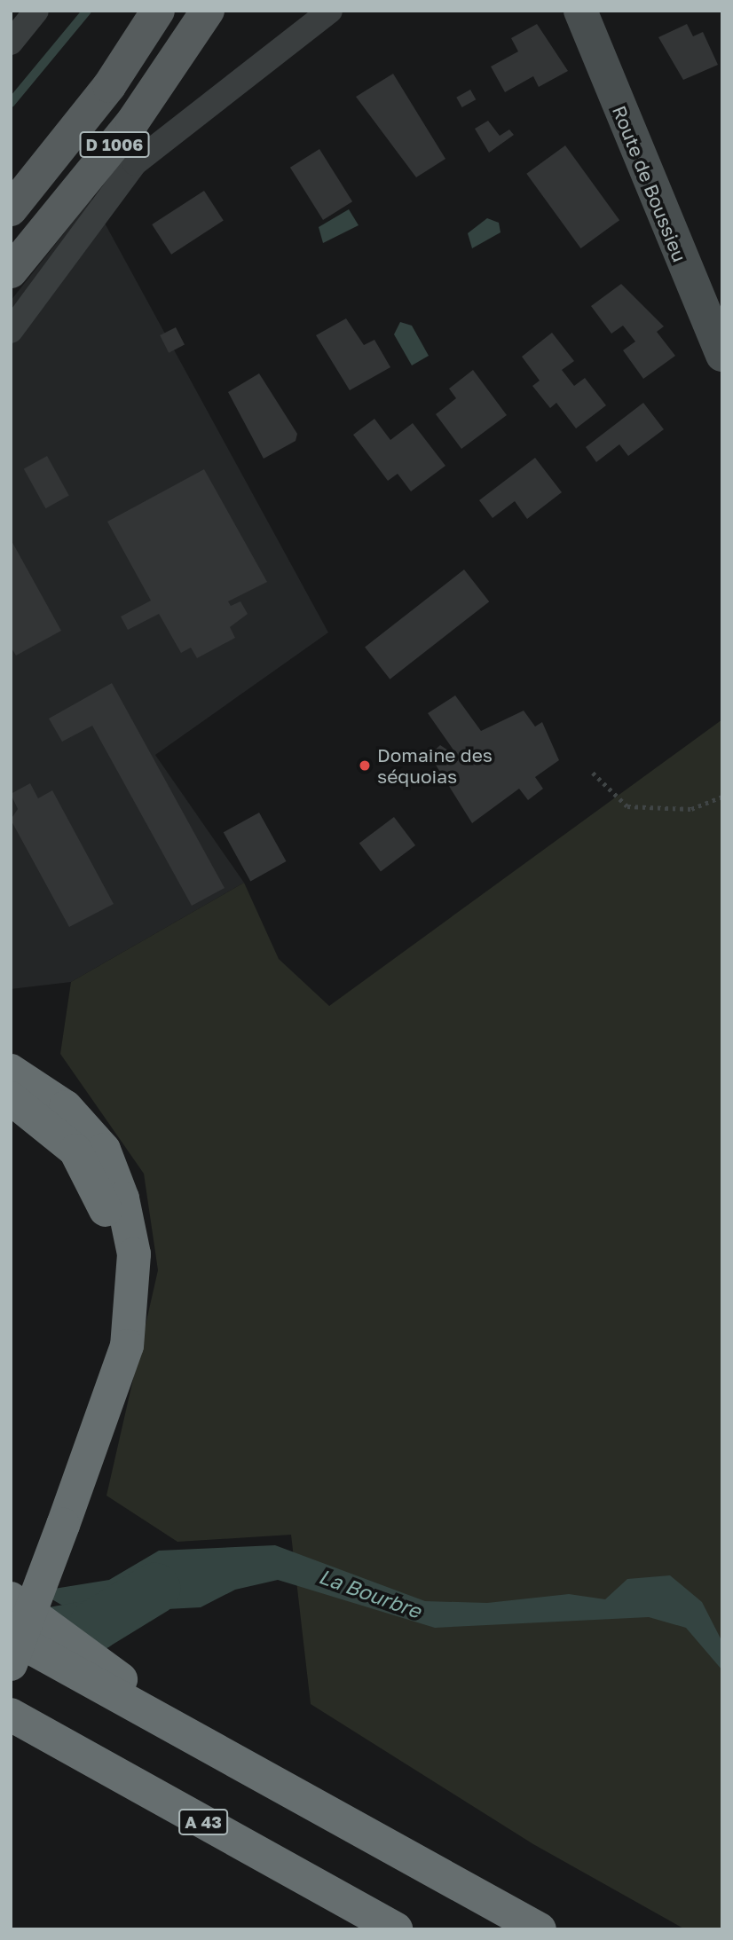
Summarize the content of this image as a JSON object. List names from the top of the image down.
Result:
{
  "streets": {
    "highway": ["A 43"],
    "main road": ["D 1006"],
    "street": ["Route de Boussieu"]
  },
  "water": ["La Bourbre"],
  "places": ["Domaine des séquoias"]
}
